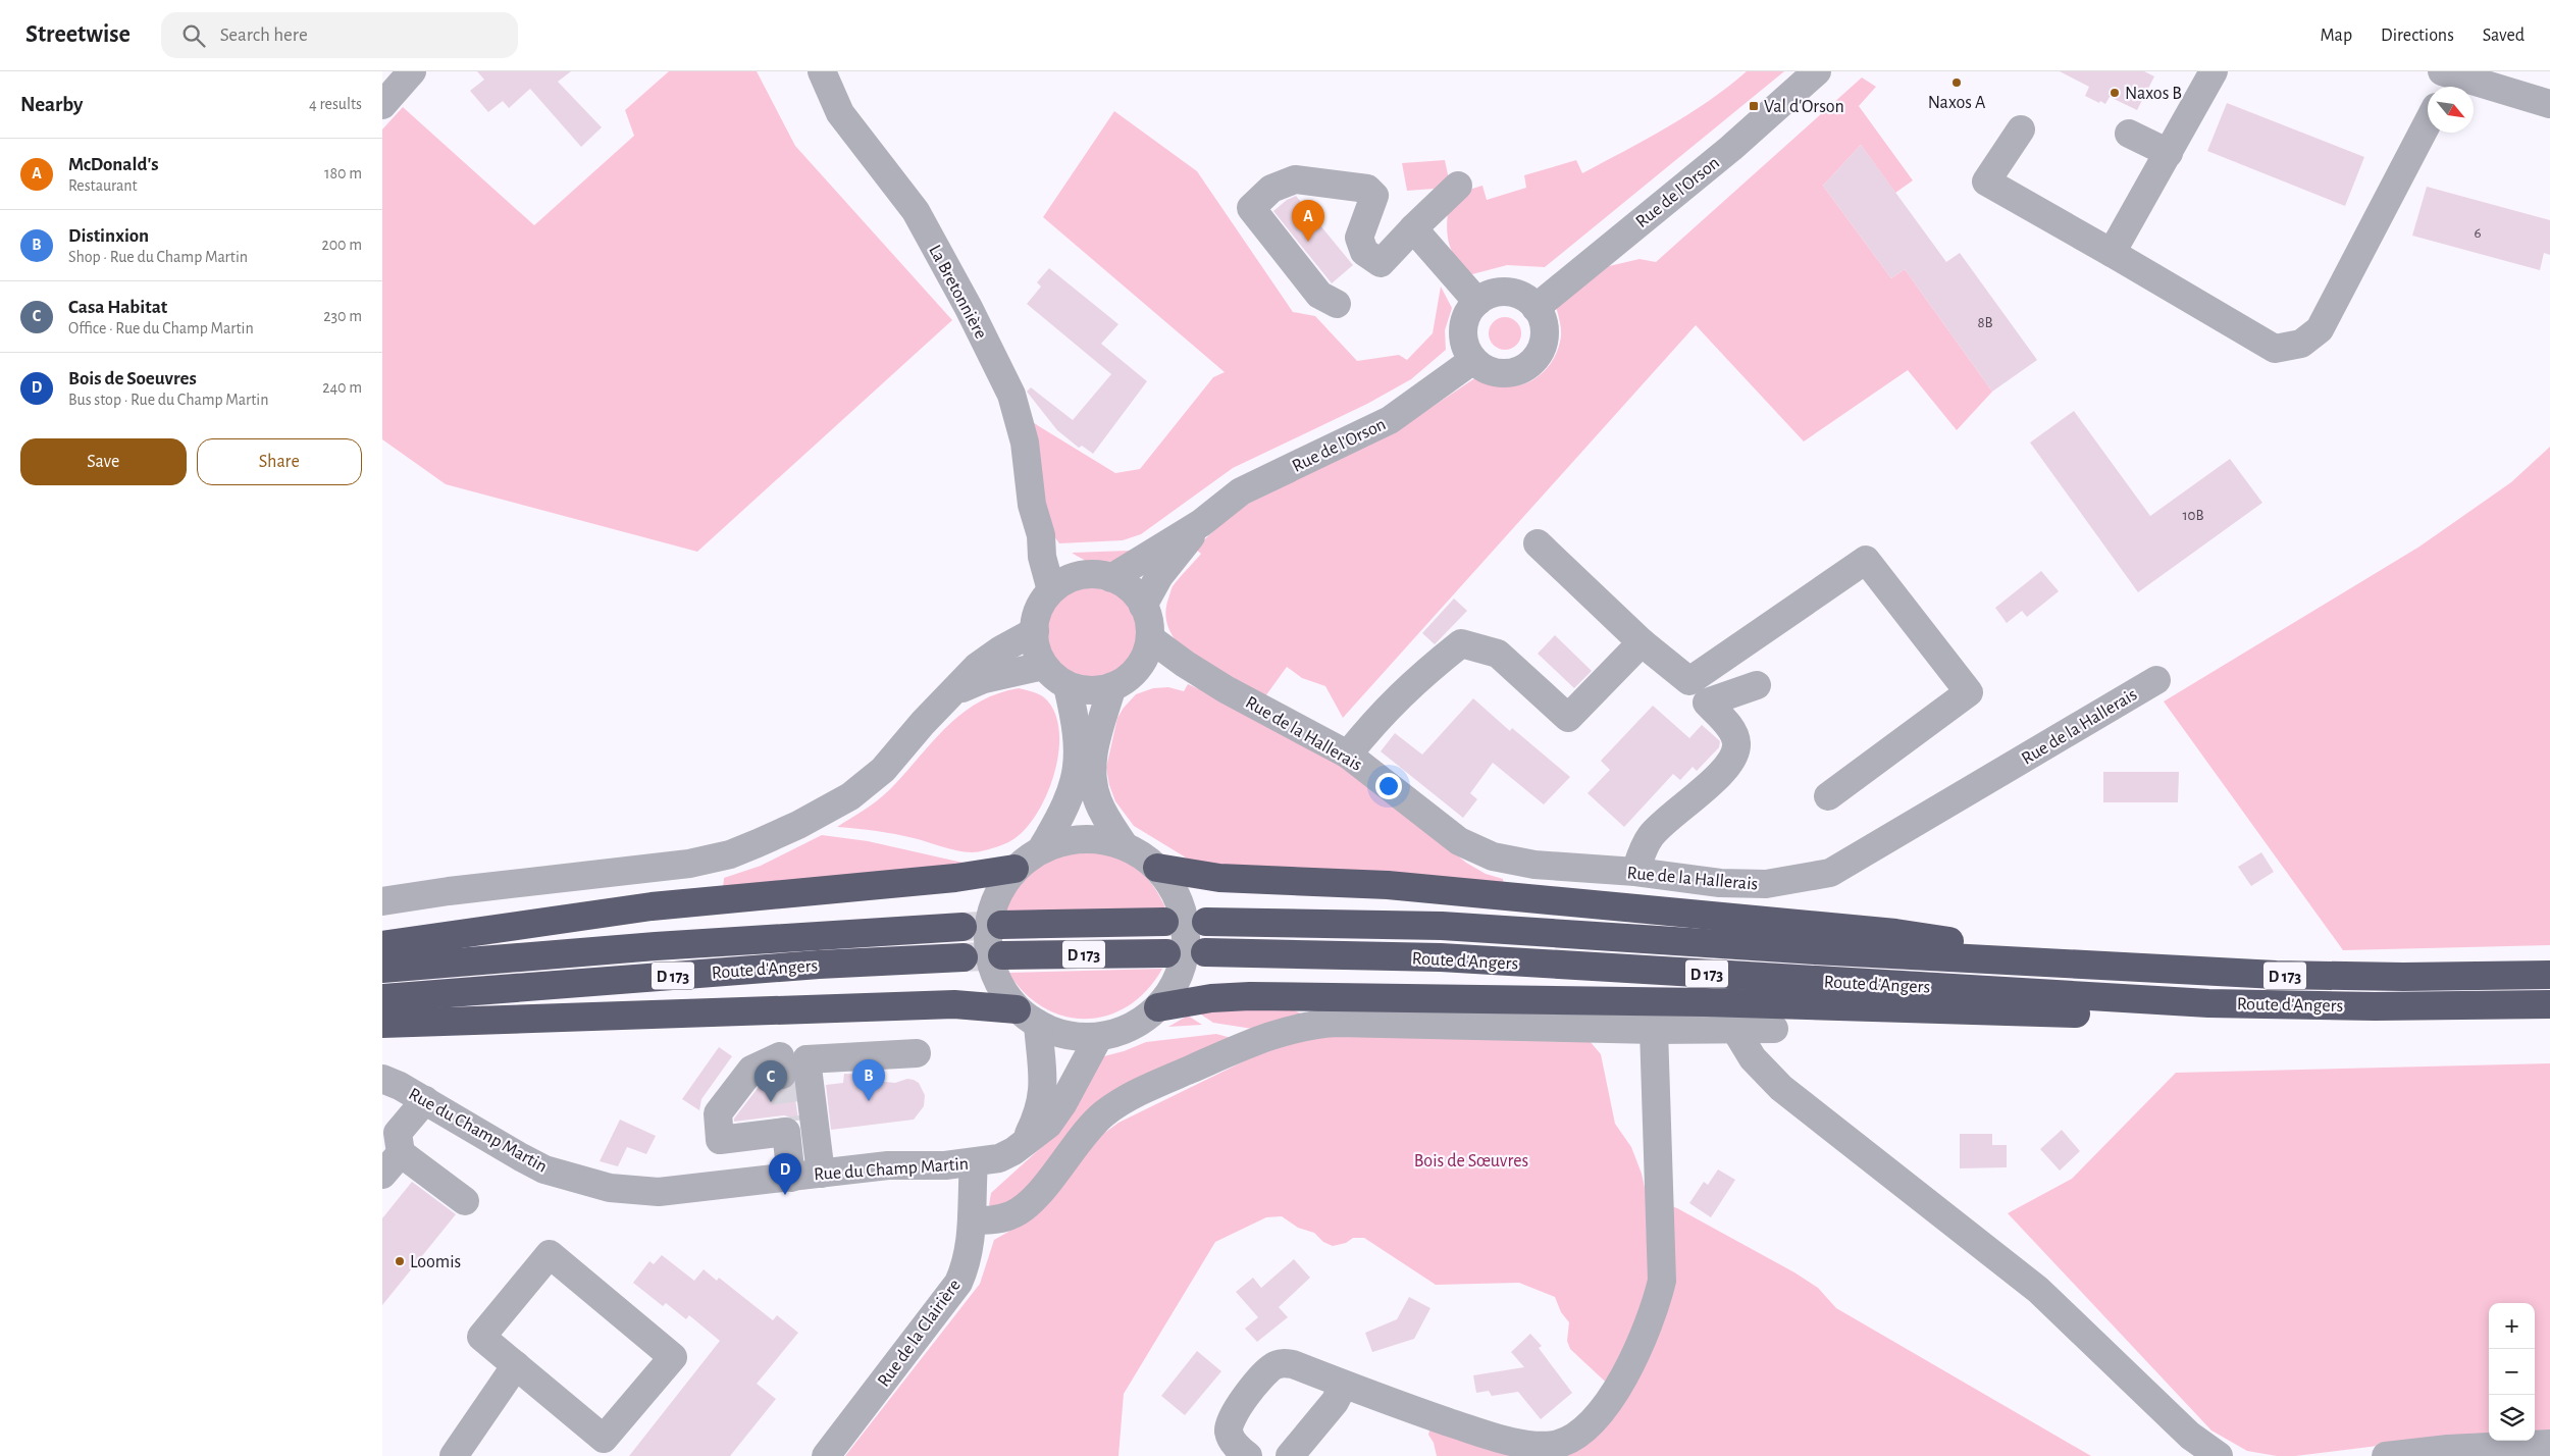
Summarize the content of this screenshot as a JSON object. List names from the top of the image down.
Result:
{
  "streets": {
    "highway": ["D 173", "Route d'Angers"],
    "street": [
      "Rue de l'Orson",
      "La Bretonnière",
      "Rue de la Hallerais",
      "Rue du Champ Martin",
      "Rue de la Clairière"
    ]
  },
  "crossings": [
    ["Rue de l'Orson", "La Bretonnière"],
    ["Rue de l'Orson", "Rue de la Hallerais"],
    ["La Bretonnière", "Rue de la Hallerais"],
    ["Rue du Champ Martin", "Rue de la Clairière"]
  ],
  "parks": ["Bois de Sœuvres"],
  "places": {
    "other": ["Naxos A", "Naxos B", "Loomis"],
    "transit": ["Val d'Orson"]
  },
  "house_numbers": ["6", "8B", "10B"],
  "north": "bottom right",
  "page": {
    "header": "Streetwise",
    "search": "Search here",
    "nav": ["Map", "Directions", "Saved"],
    "heading": ["Nearby", "4 results"],
    "list": [
      {
        "mark": "A",
        "name": "McDonald's",
        "note": "Restaurant",
        "value": "180 m"
      },
      {
        "mark": "B",
        "name": "Distinxion",
        "note": "Shop · Rue du Champ Martin",
        "value": "200 m"
      },
      {
        "mark": "C",
        "name": "Casa Habitat",
        "note": "Office · Rue du Champ Martin",
        "value": "230 m"
      },
      {
        "mark": "D",
        "name": "Bois de Soeuvres",
        "note": "Bus stop · Rue du Champ Martin",
        "value": "240 m"
      }
    ],
    "pins": [
      "A",
      "B",
      "C",
      "D"
    ],
    "buttons": ["Save", "Share"],
    "map_buttons": ["+", "−"]
  }
}
